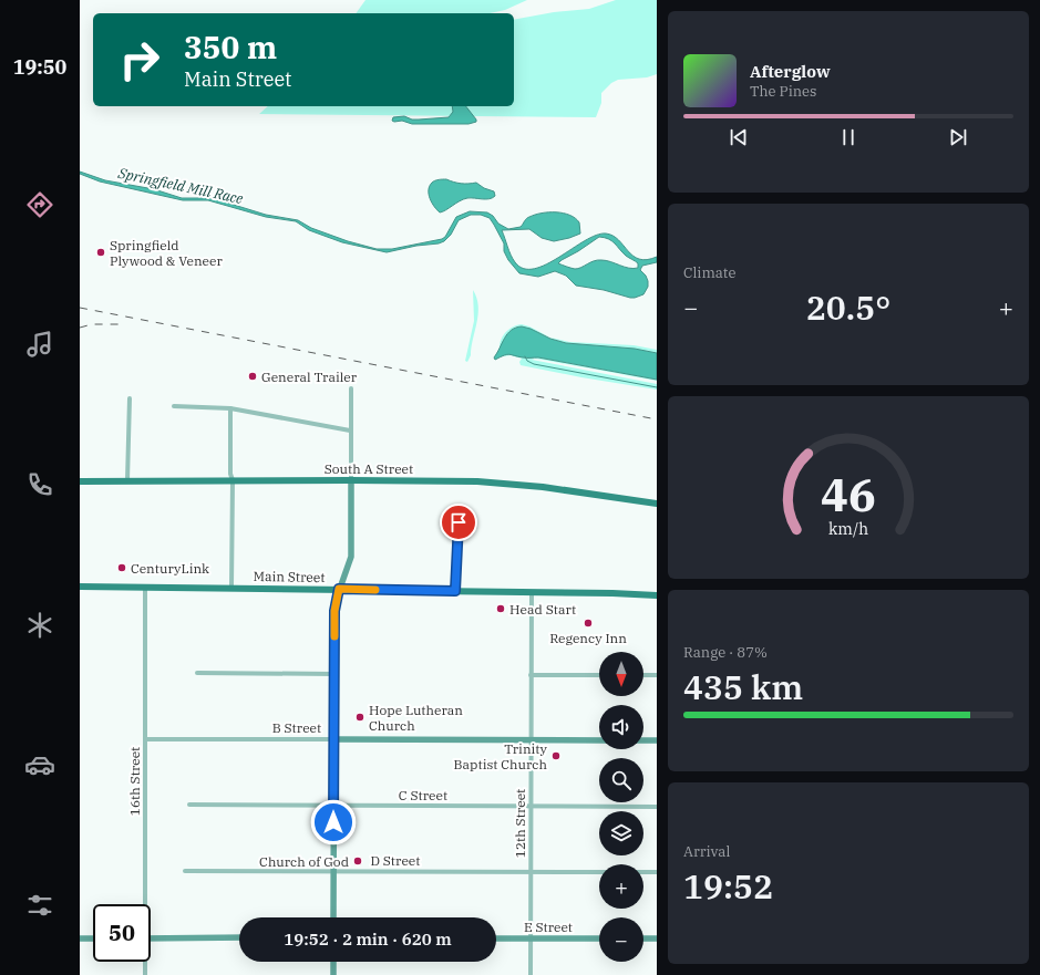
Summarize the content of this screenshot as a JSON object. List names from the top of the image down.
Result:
{
  "streets": {
    "main road": ["South A Street", "Main Street"],
    "street": [
      "B Street",
      "16th Street",
      "C Street",
      "12th Street",
      "D Street",
      "E Street"
    ]
  },
  "crossings": [
    ["Main Street", "16th Street"],
    ["Main Street", "12th Street"],
    ["B Street", "16th Street"],
    ["B Street", "12th Street"],
    ["C Street", "12th Street"],
    ["12th Street", "D Street"],
    ["12th Street", "E Street"]
  ],
  "water": ["Springfield Mill Race"],
  "places": [
    "Springfield Plywood & Veneer",
    "General Trailer",
    "CenturyLink",
    "Head Start",
    "Regency Inn",
    "Hope Lutheran Church",
    "Trinity Baptist Church",
    "Church of God"
  ],
  "north": "bottom",
  "page": {
    "tabs": "19:50",
    "turn": ["350 m", "Main Street"],
    "song": ["Afterglow", "The Pines"],
    "tile": [
      "Climate",
      ["Range · 87%", "435 km"],
      ["Arrival", "19:52"]
    ],
    "heat": ["−", "20.5°", "+"],
    "map_buttons": ["+", "−"],
    "limit": "50",
    "trip": "19:52 · 2 min · 620 m",
    "gauge": ["46", "km/h"]
  }
}
